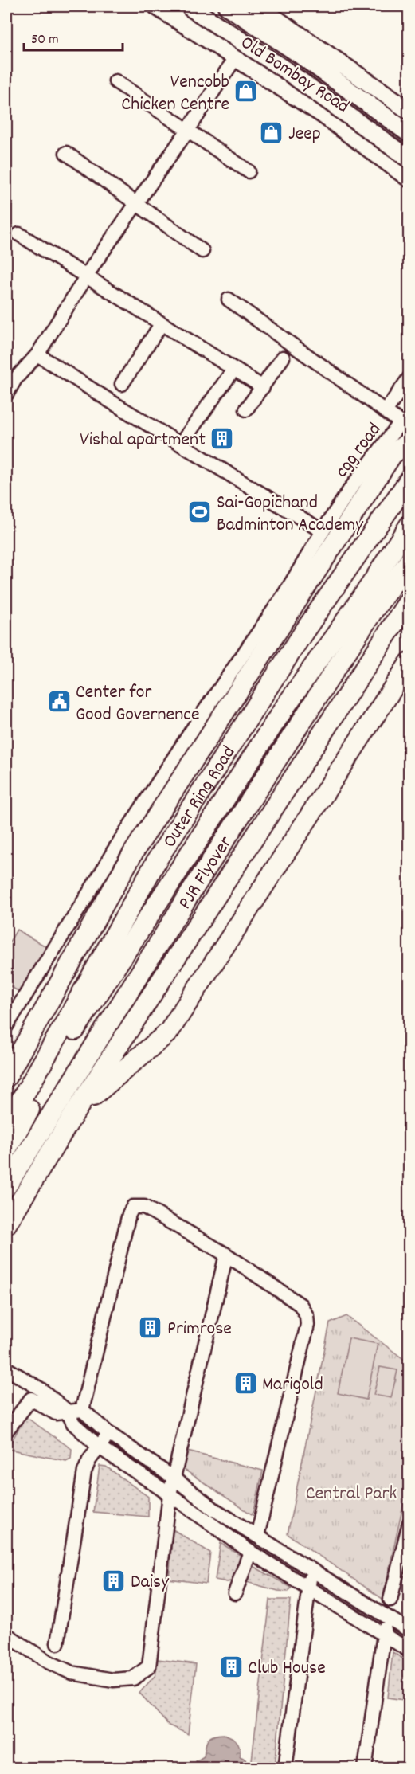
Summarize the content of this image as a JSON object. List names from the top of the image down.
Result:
{
  "streets": {
    "highway": ["Outer Ring Road", "PJR Flyover"],
    "main road": ["Old Bombay Road"],
    "street": ["cgg road"]
  },
  "parks": ["Central Park"],
  "places": {
    "shop": ["Vencobb Chicken Centre", "Jeep"],
    "building": [
      "Vishal apartment",
      "Primrose",
      "Marigold",
      "Daisy",
      "Club House"
    ],
    "sports": ["Sai-Gopichand Badminton Academy"],
    "public building": ["Center for Good Governence"]
  },
  "scale_bar": "50 m"
}
